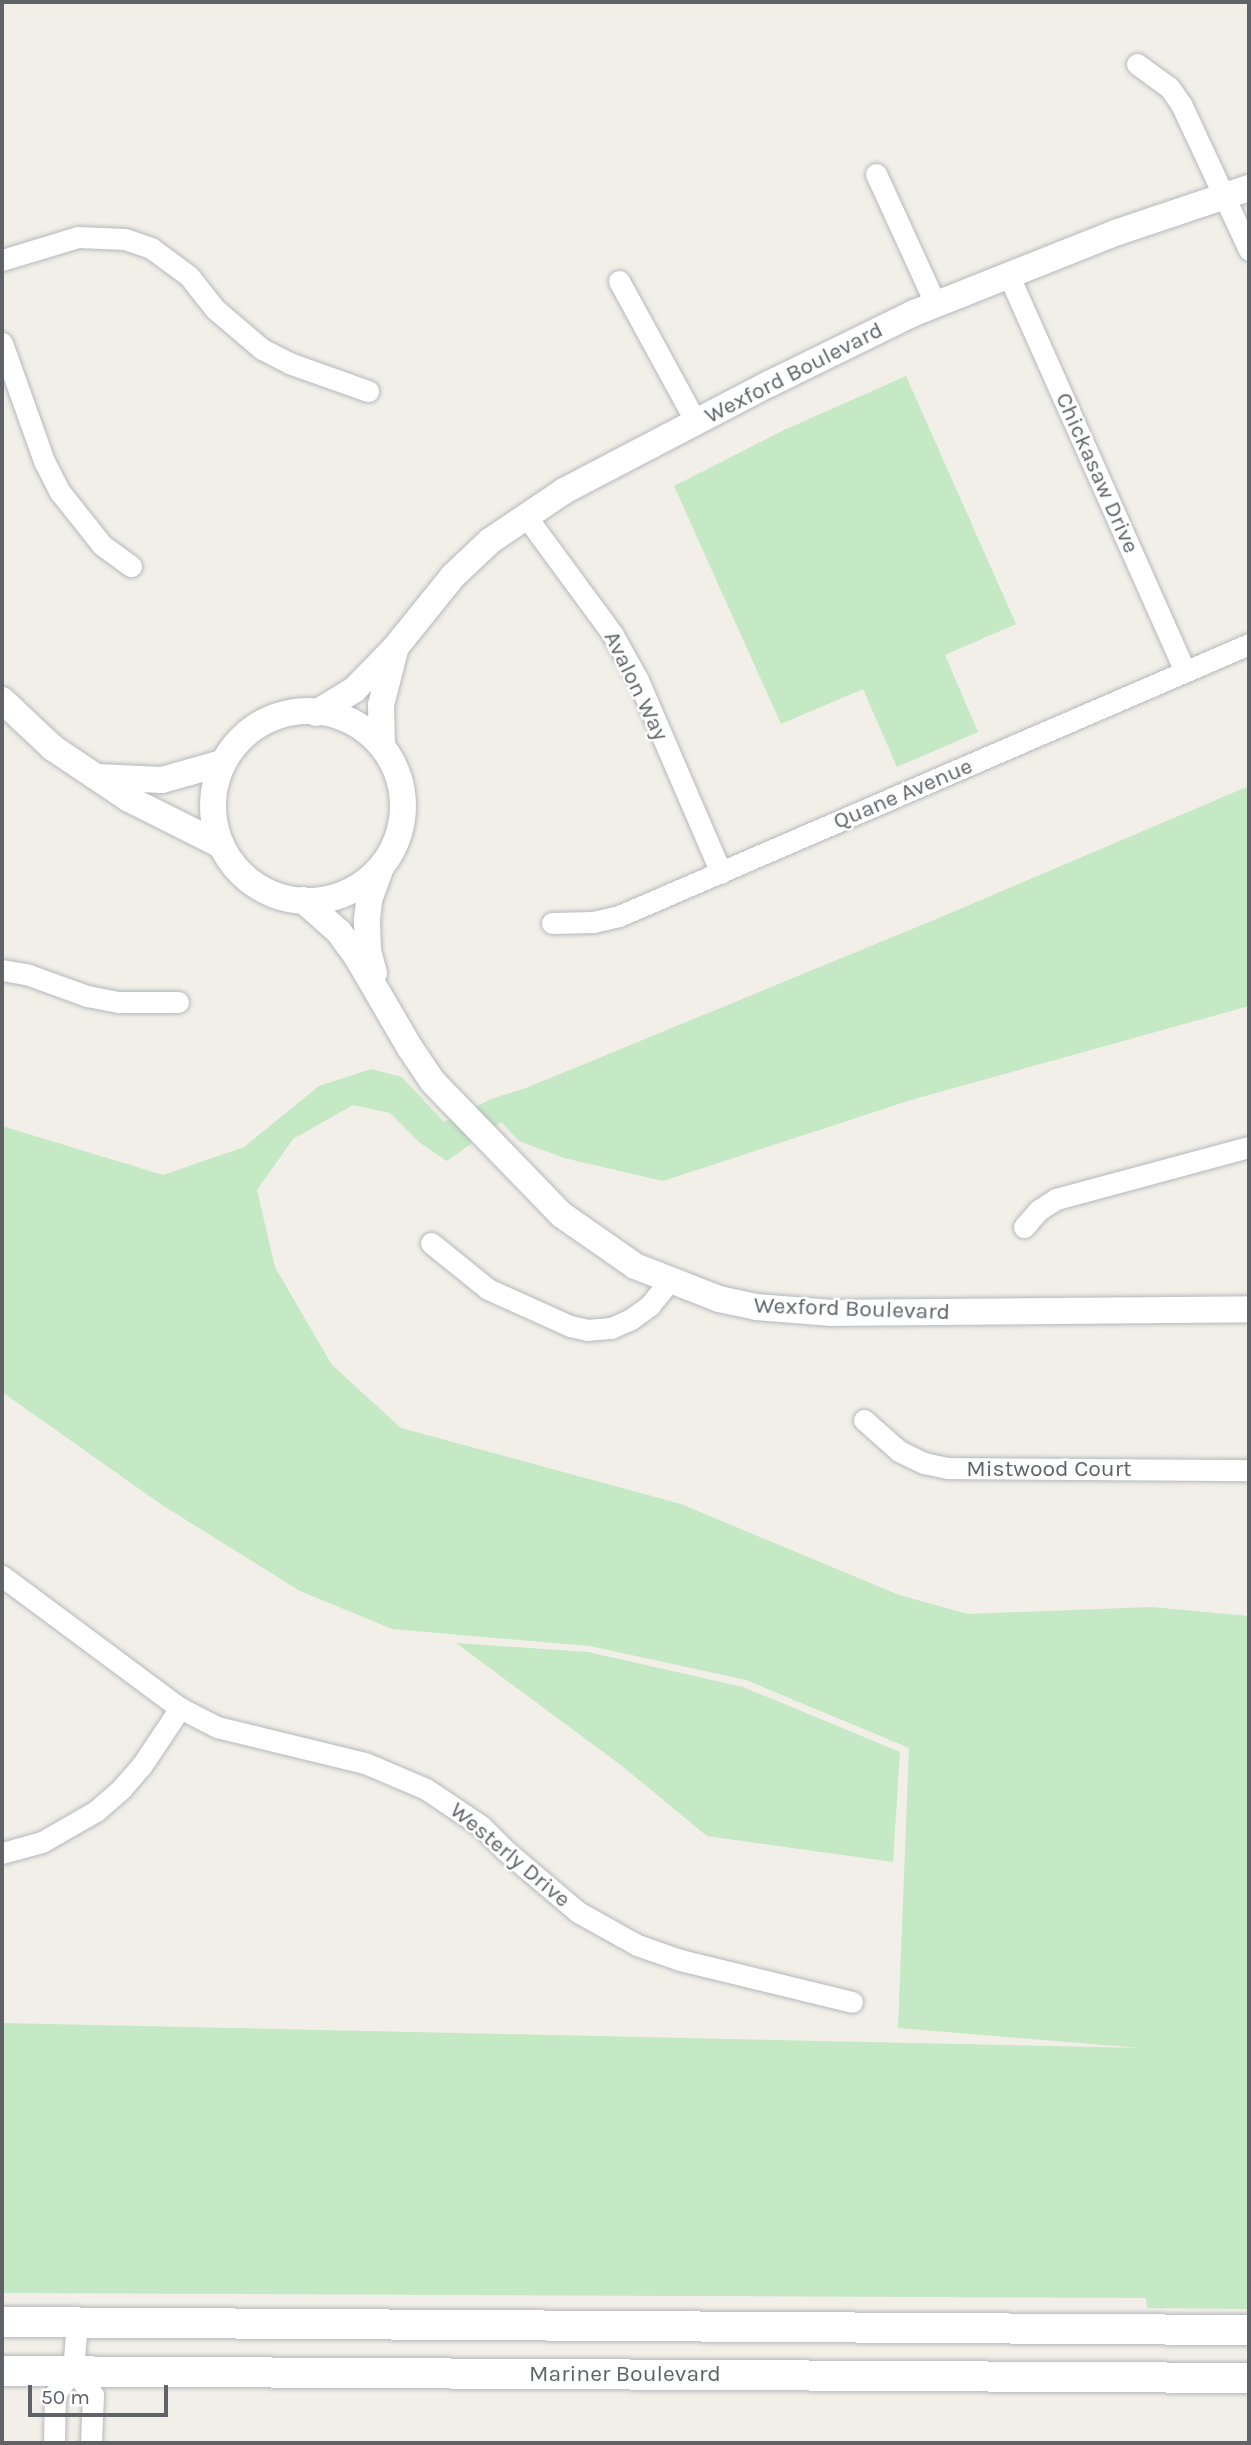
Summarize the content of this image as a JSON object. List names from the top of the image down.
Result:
{
  "streets": {
    "main road": ["Mariner Boulevard"],
    "street": [
      "Wexford Boulevard",
      "Chickasaw Drive",
      "Avalon Way",
      "Quane Avenue",
      "Mistwood Court",
      "Westerly Drive"
    ]
  },
  "crossings": [
    ["Wexford Boulevard", "Chickasaw Drive"],
    ["Wexford Boulevard", "Avalon Way"],
    ["Chickasaw Drive", "Quane Avenue"],
    ["Avalon Way", "Quane Avenue"]
  ],
  "scale_bar": "50 m"
}
